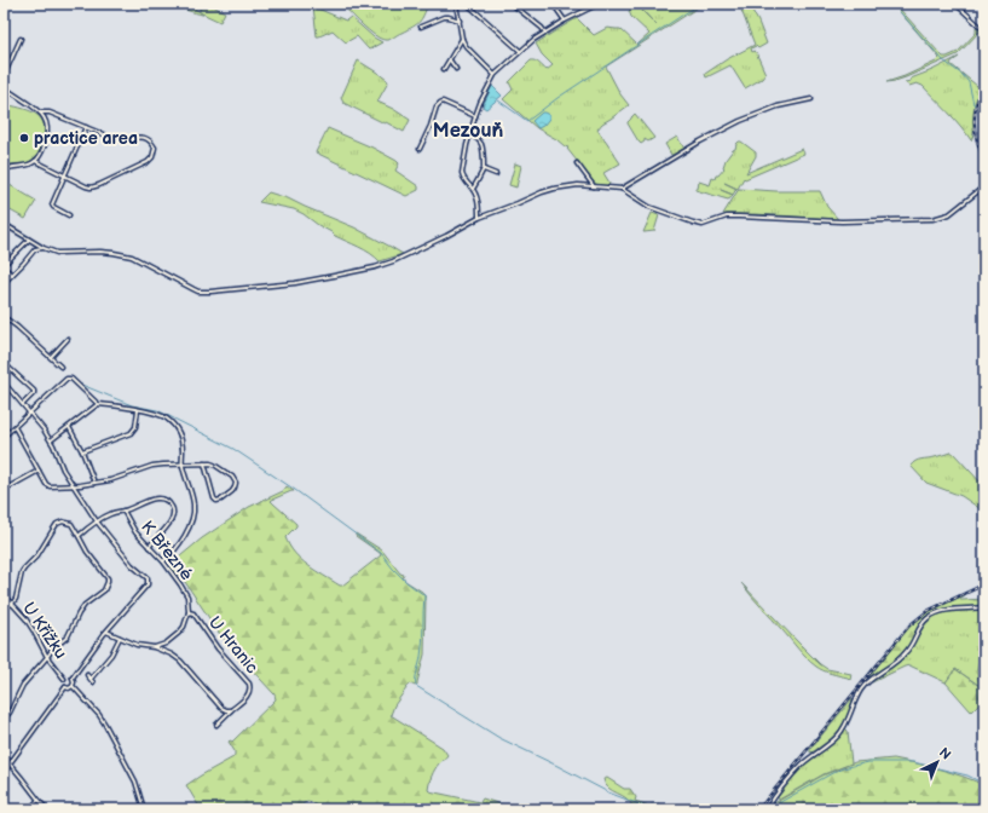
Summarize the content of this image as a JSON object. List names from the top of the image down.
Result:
{
  "streets": {
    "street": ["K Březné", "U Křížku", "U Hranic"]
  },
  "crossings": [
    ["K Březné", "U Hranic"]
  ],
  "districts": ["Mezouň"],
  "places": ["practice area"],
  "north": "top right"
}
